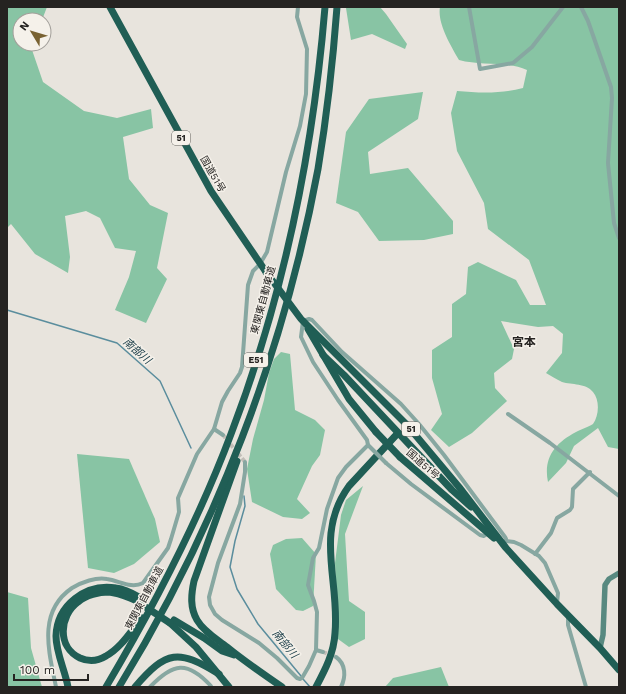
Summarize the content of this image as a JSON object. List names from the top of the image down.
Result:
{
  "streets": {
    "highway": [
      "51",
      "国道51号",
      "東関東自動車道",
      "E51"
    ]
  },
  "districts": ["宮本"],
  "water": ["南部川"],
  "scale_bar": "100 m",
  "north": "top left"
}
